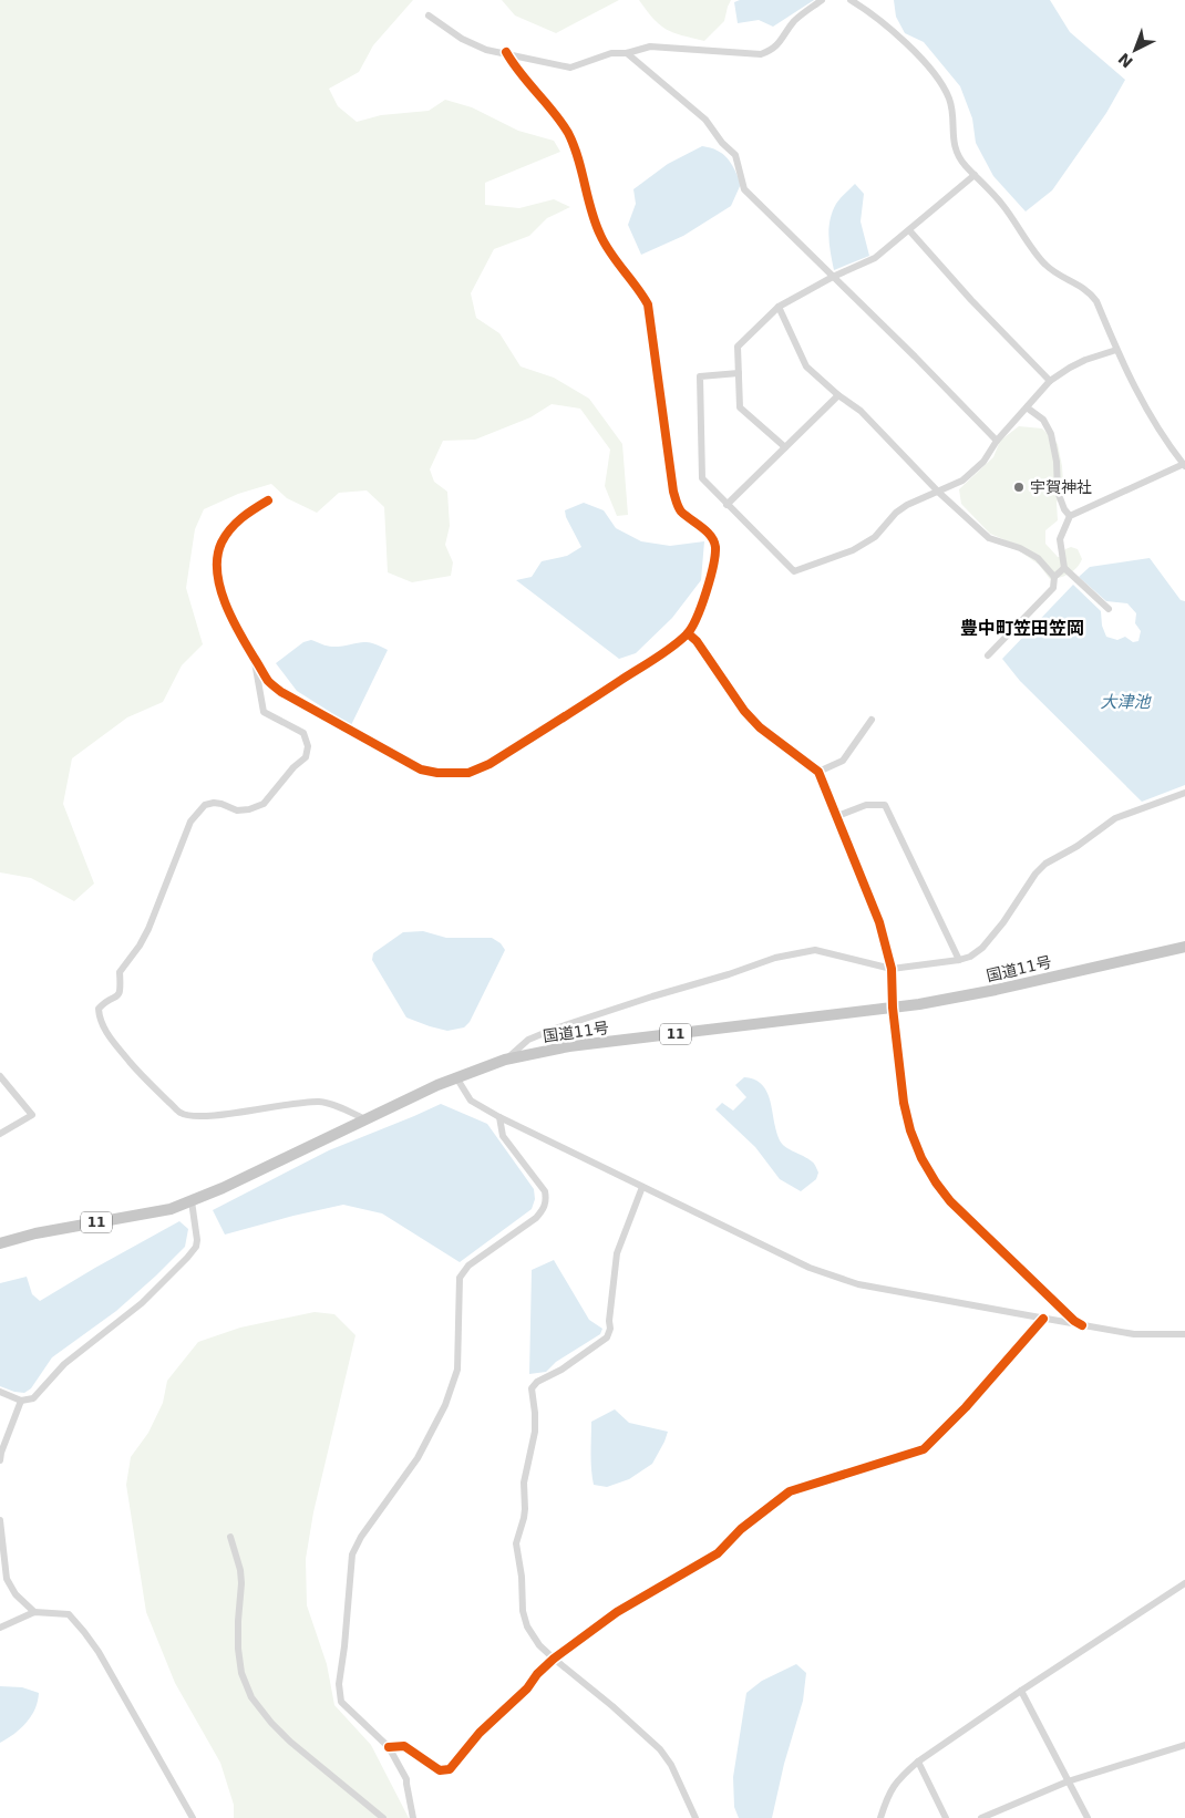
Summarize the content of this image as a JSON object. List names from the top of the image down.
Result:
{
  "streets": {
    "highway": ["国道11号", "11"]
  },
  "districts": ["豊中町笠田笠岡"],
  "water": ["大津池"],
  "places": ["宇賀神社"],
  "north": "bottom left"
}
